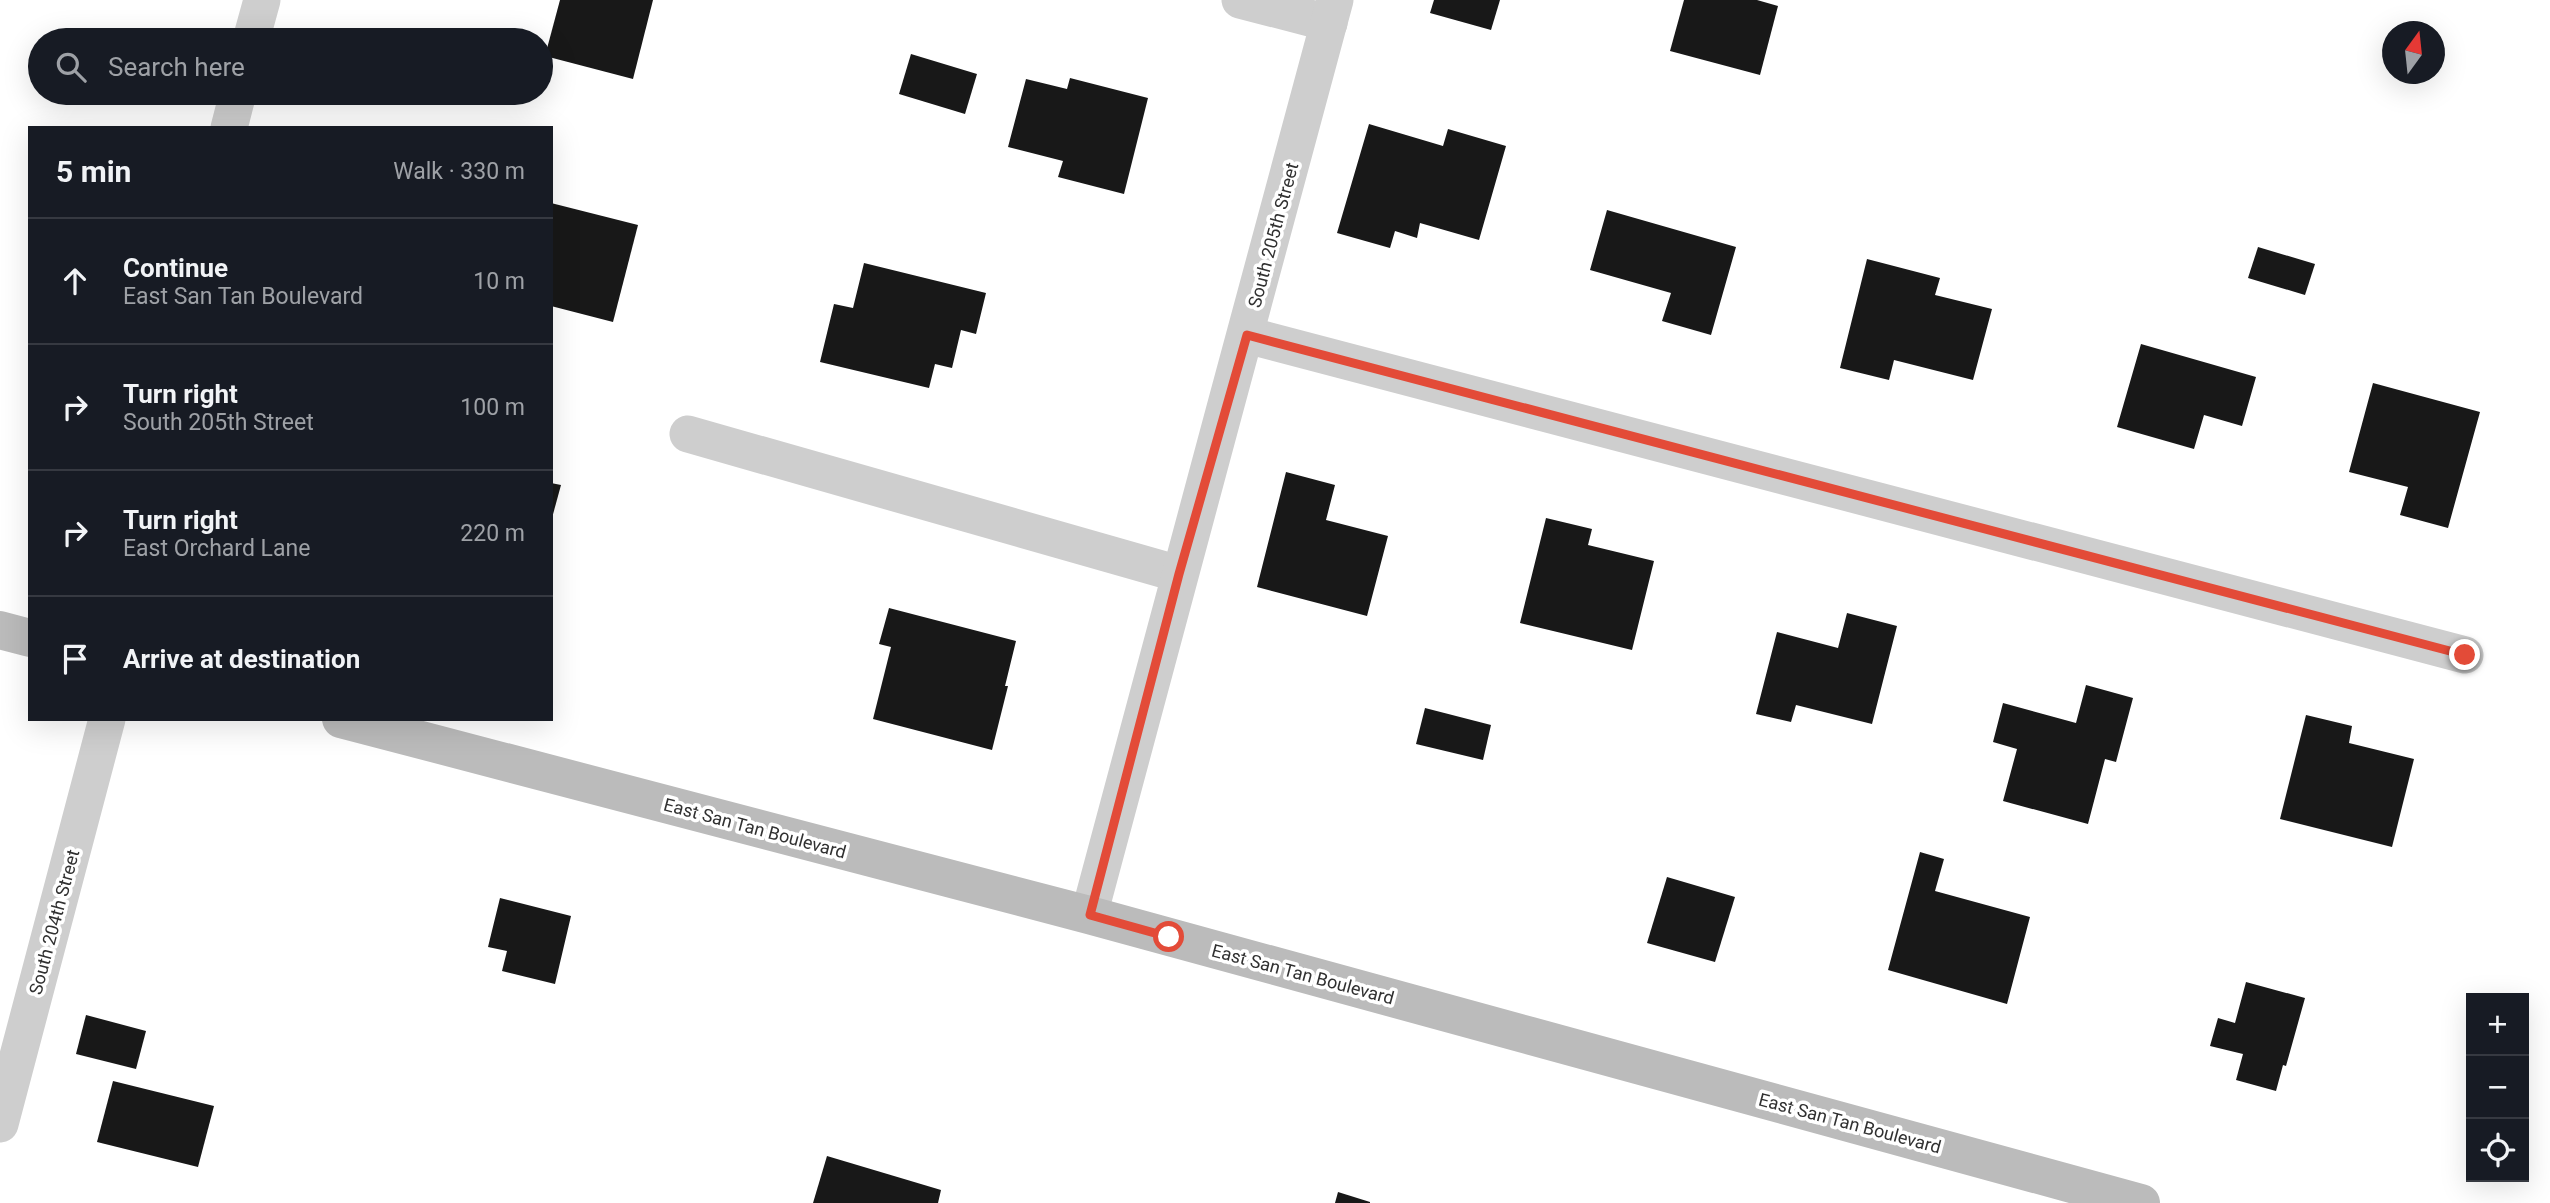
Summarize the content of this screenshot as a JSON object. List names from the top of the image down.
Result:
{
  "streets": {
    "street": ["South 205th Street", "East San Tan Boulevard", "South 204th Street"]
  },
  "crossings": [
    ["South 205th Street", "East San Tan Boulevard"]
  ],
  "north": "top",
  "page": {
    "search": "Search here",
    "heading": ["5 min", "Walk · 330 m"],
    "list": [
      ["Continue", "East San Tan Boulevard", "10 m"],
      ["Turn right", "South 205th Street", "100 m"],
      ["Turn right", "East Orchard Lane", "220 m"],
      "Arrive at destination"
    ],
    "map_buttons": ["+", "−"]
  }
}
